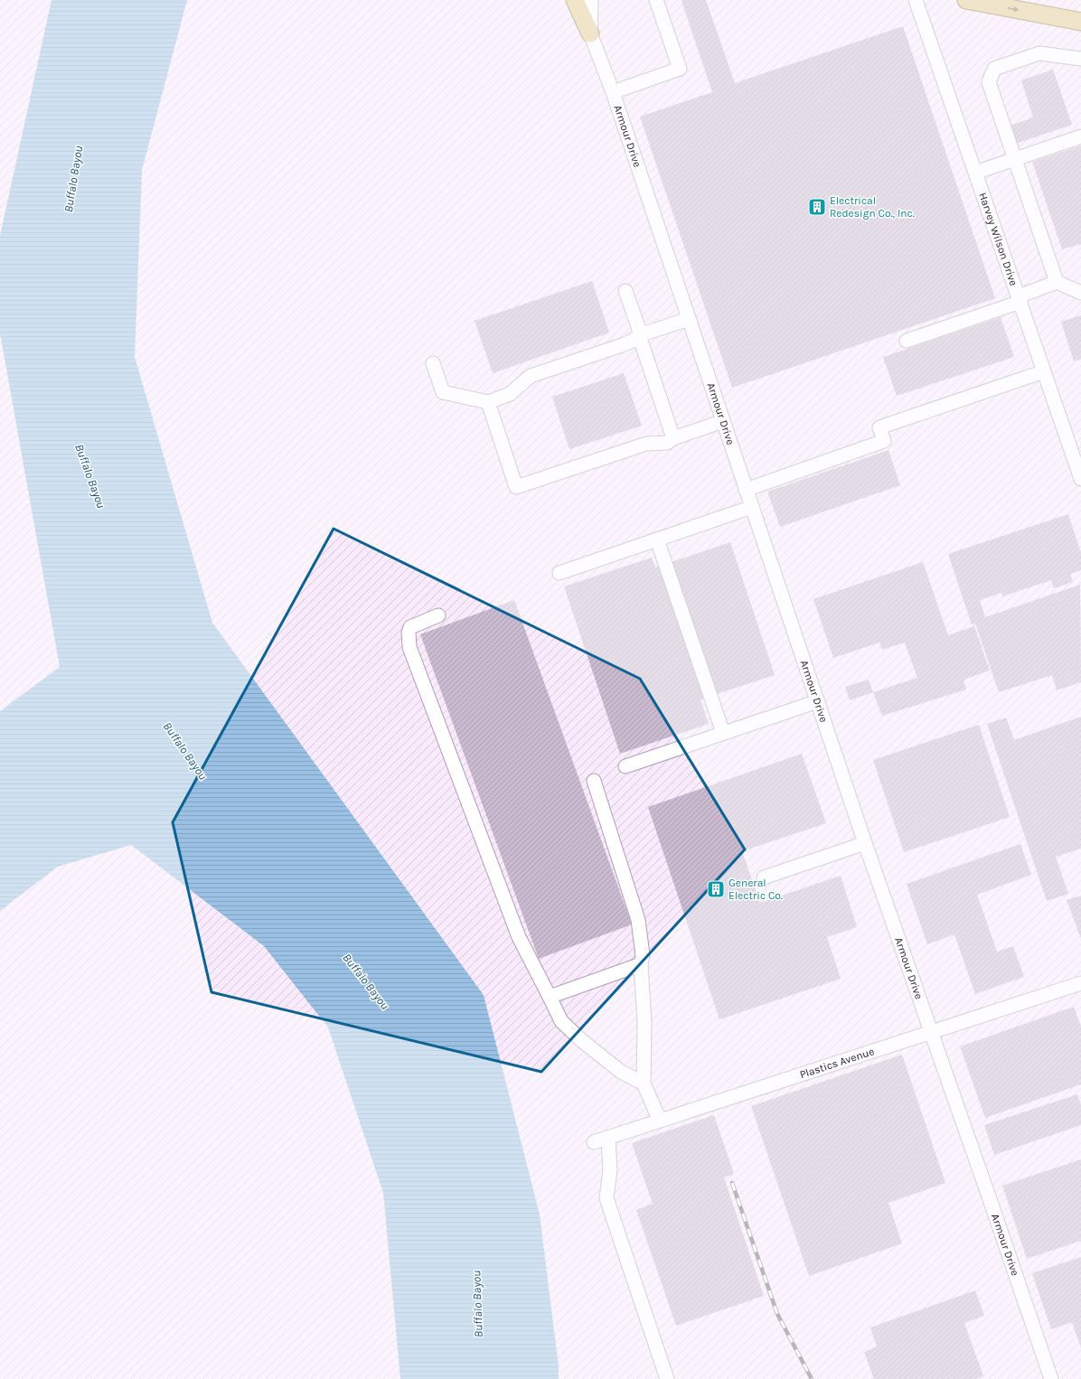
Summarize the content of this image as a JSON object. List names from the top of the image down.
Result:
{
  "streets": {
    "street": ["Armour Drive", "Harvey Wilson Drive", "Plastics Avenue"]
  },
  "crossings": [
    ["Armour Drive", "Plastics Avenue"]
  ],
  "water": ["Buffalo Bayou"],
  "places": {
    "building": ["Electrical Redesign Co., Inc.", "General Electric Co."]
  }
}
